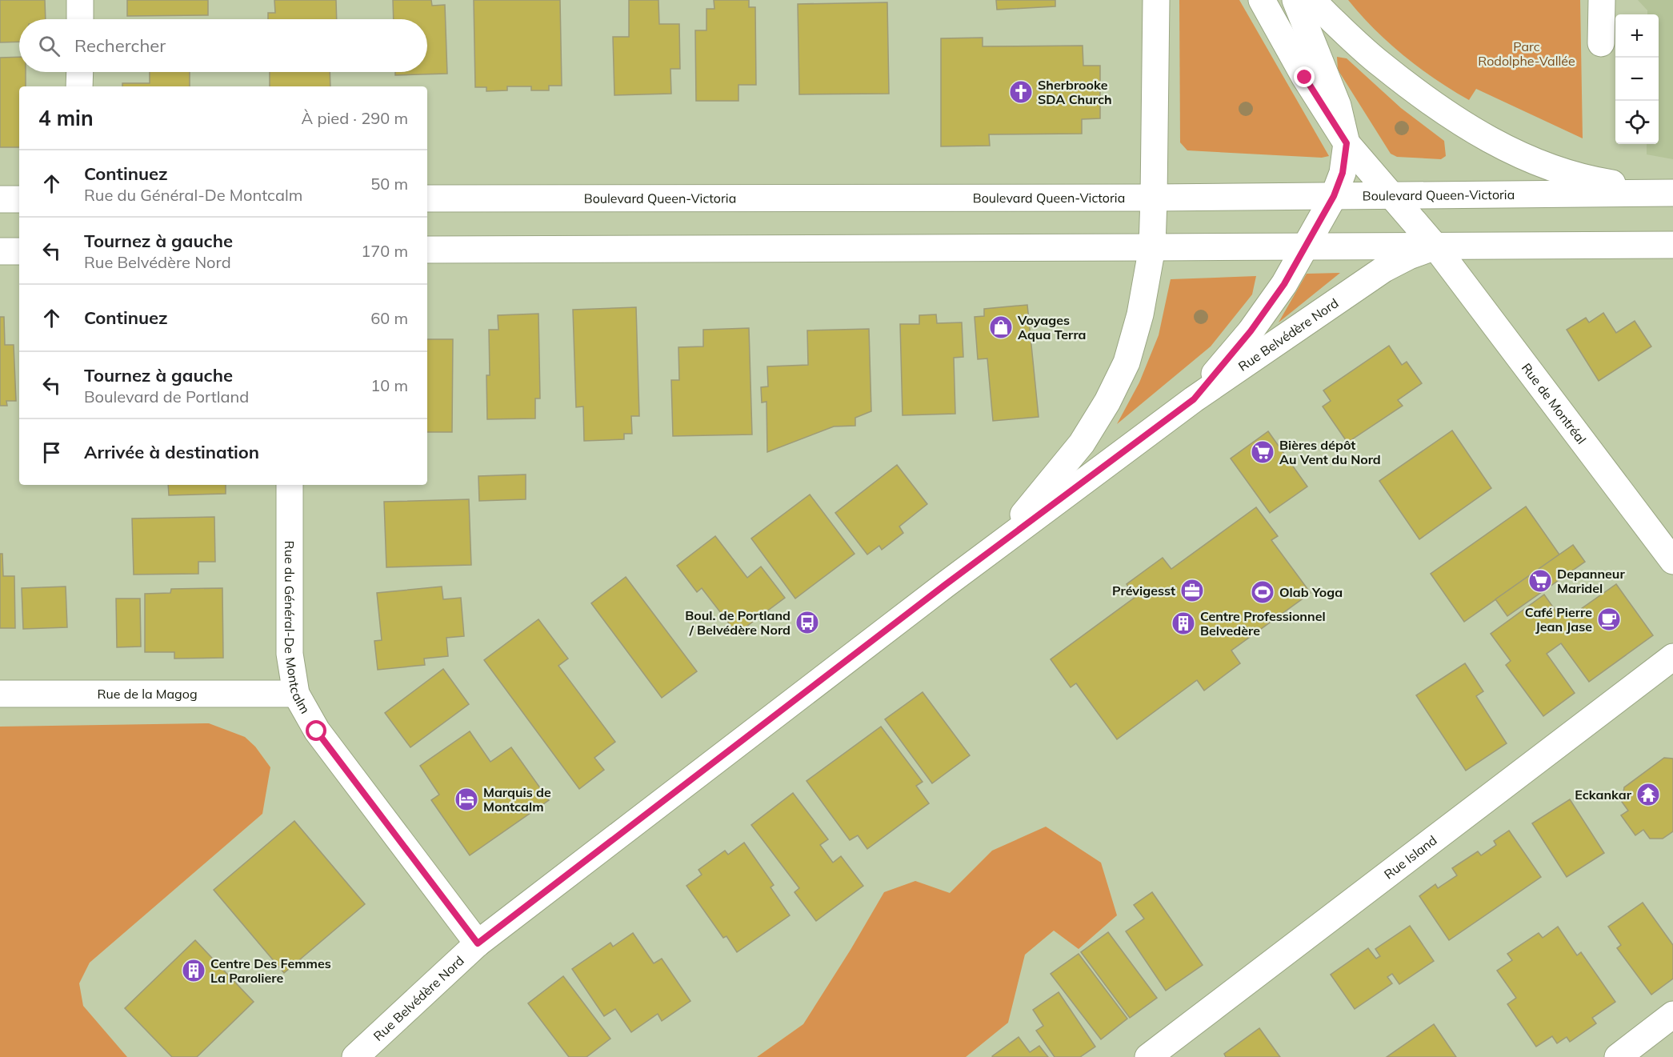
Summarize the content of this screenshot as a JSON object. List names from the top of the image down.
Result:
{
  "streets": {
    "main road": [
      "Boulevard Queen-Victoria",
      "Rue Belvédère Nord",
      "Rue de Montréal",
      "Rue du Général-De Montcalm",
      "Rue de la Magog",
      "Rue Island"
    ]
  },
  "crossings": [
    ["Boulevard Queen-Victoria", "Rue de Montréal"],
    ["Rue Belvédère Nord", "Rue de Montréal"],
    ["Rue Belvédère Nord", "Rue du Général-De Montcalm"],
    ["Rue du Général-De Montcalm", "Rue de la Magog"]
  ],
  "parks": ["Parc Rodolphe-Vallée"],
  "places": {
    "church": ["Sherbrooke SDA Church"],
    "shop": ["Voyages Aqua Terra"],
    "supermarket": ["Bières dépôt Au Vent du Nord", "Depanneur Maridel"],
    "office": ["Prévigesst"],
    "sports": ["Olab Yoga"],
    "cafe": ["Café Pierre Jean Jase"],
    "bus stop": ["Boul. de Portland / Belvédère Nord"],
    "building": ["Centre Professionnel Belvedère", "Centre Des Femmes La Paroliere"],
    "temple": ["Eckankar"],
    "hotel": ["Marquis de Montcalm"]
  },
  "page": {
    "map_buttons": ["+", "−"],
    "search": "Rechercher",
    "heading": ["4 min", "À pied · 290 m"],
    "list": [
      ["Continuez", "Rue du Général-De Montcalm", "50 m"],
      ["Tournez à gauche", "Rue Belvédère Nord", "170 m"],
      ["Continuez", "60 m"],
      ["Tournez à gauche", "Boulevard de Portland", "10 m"],
      "Arrivée à destination"
    ]
  }
}
